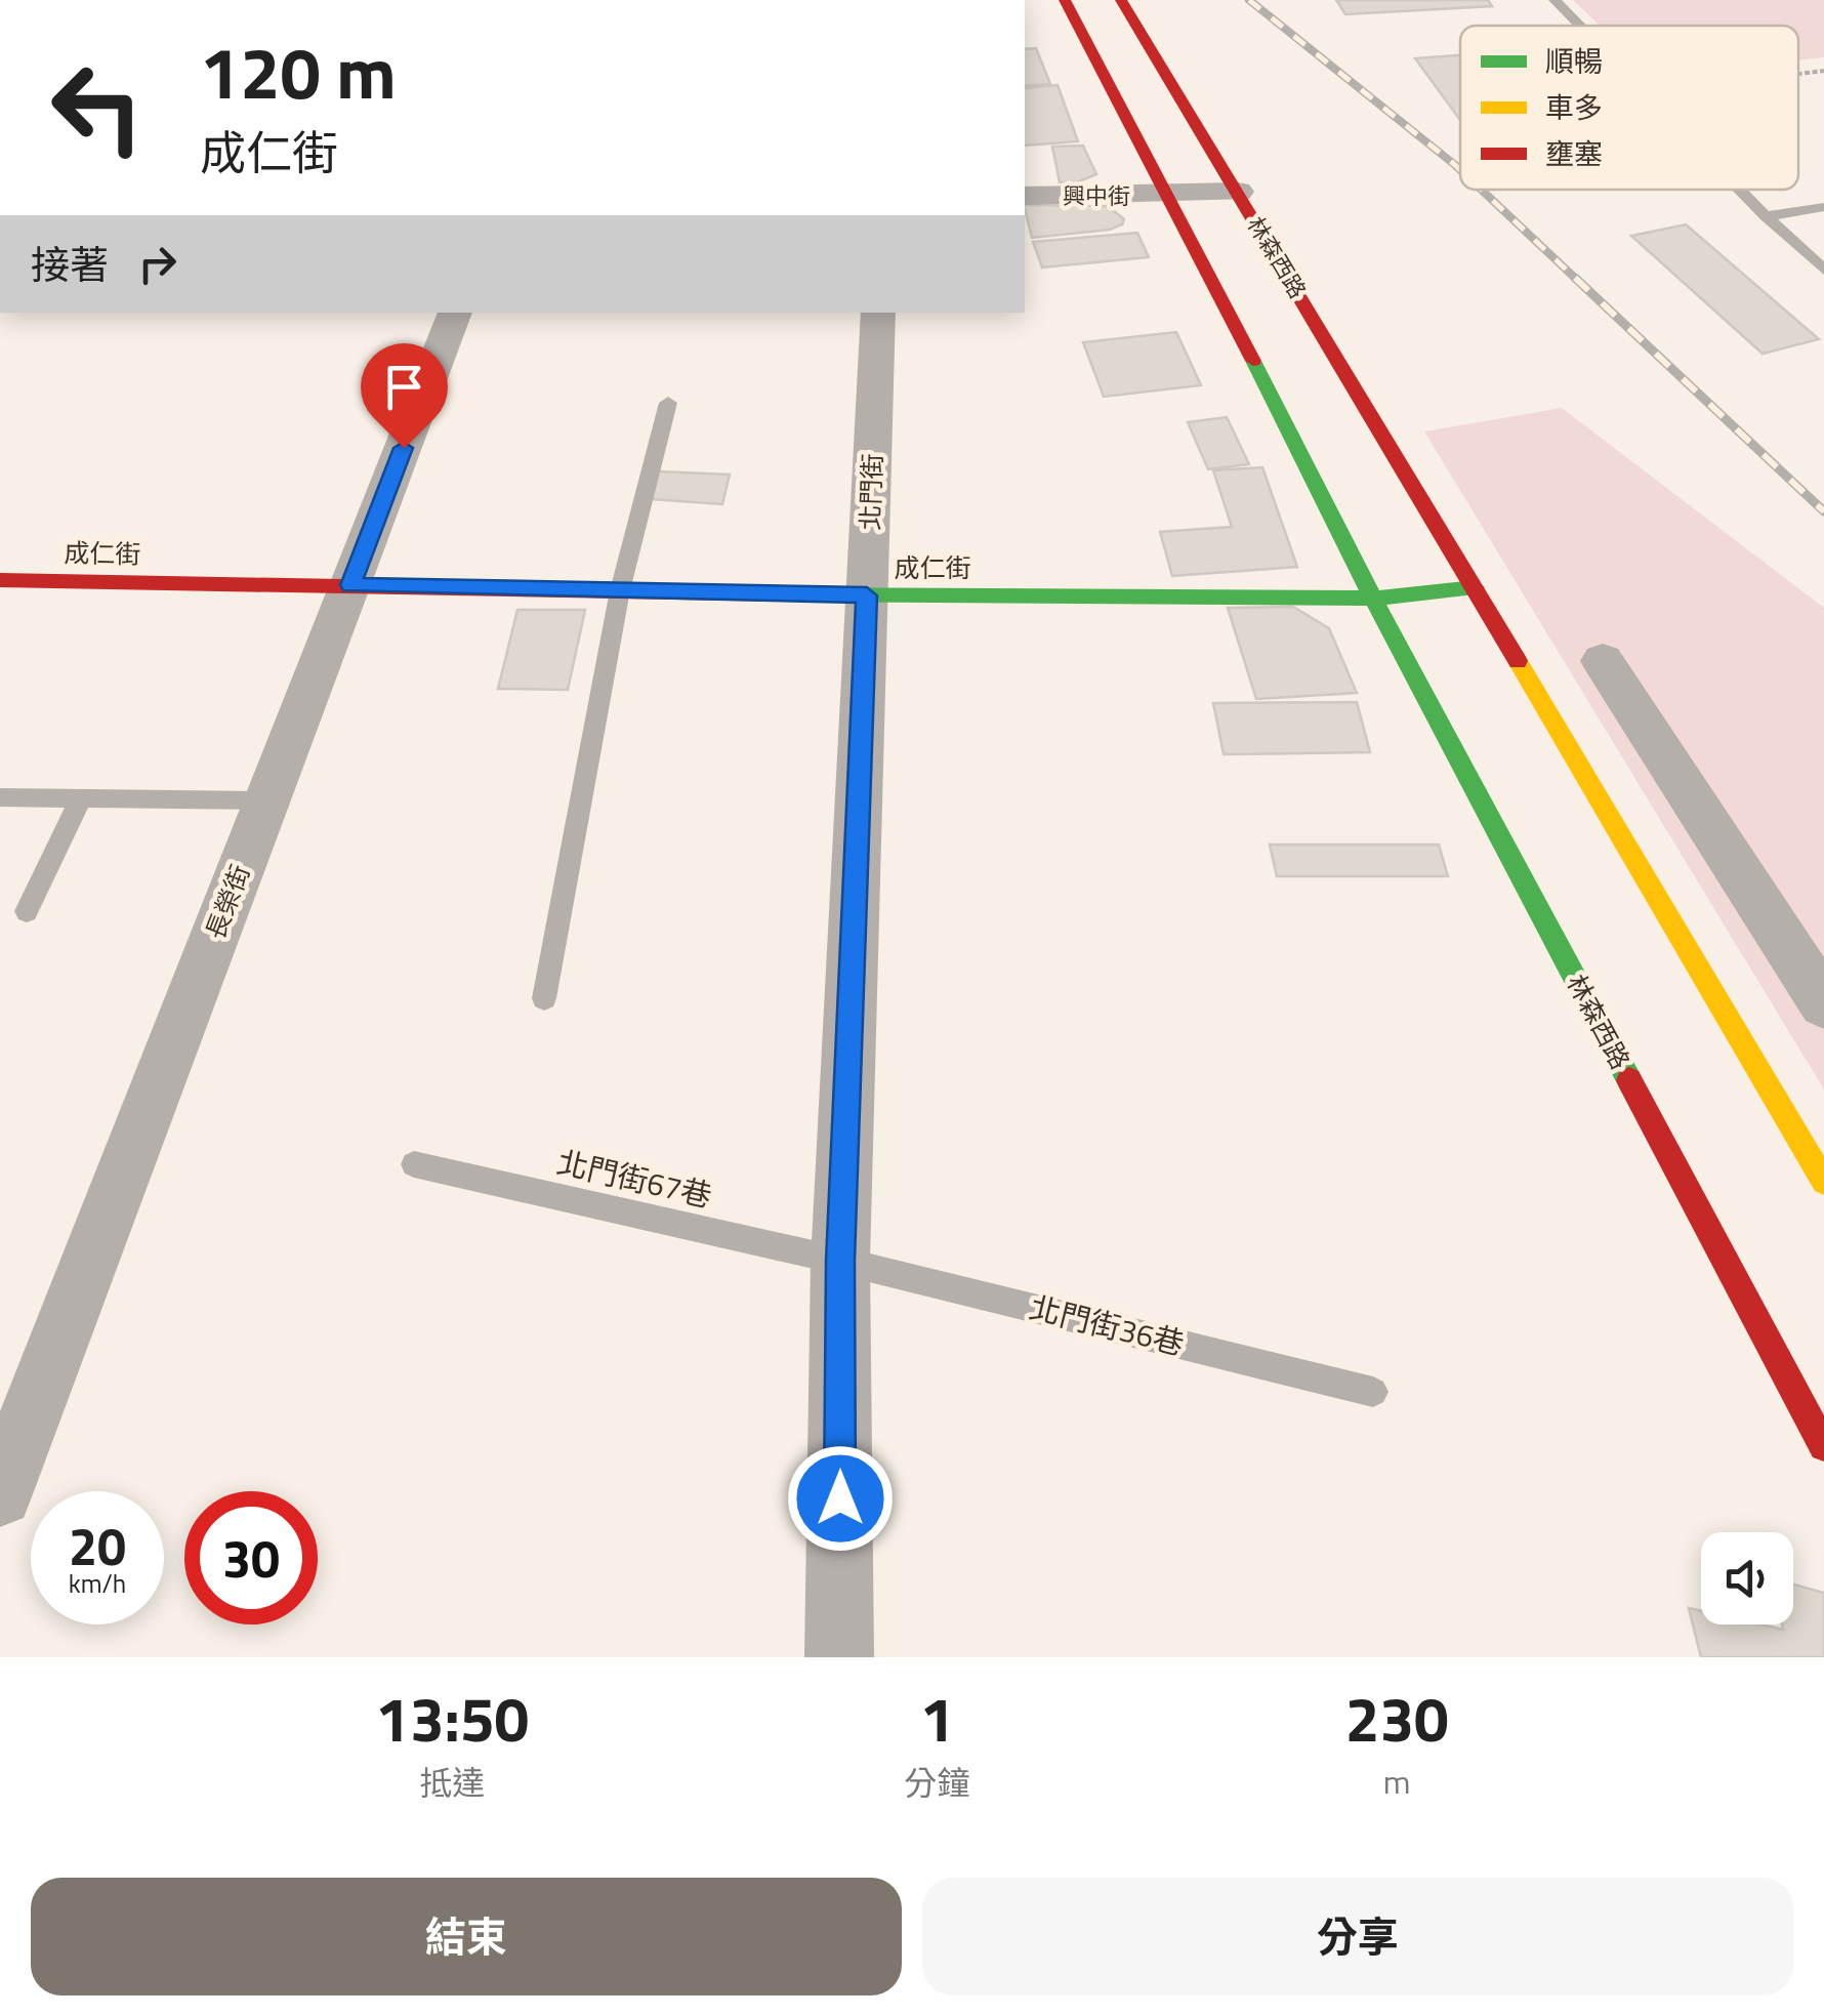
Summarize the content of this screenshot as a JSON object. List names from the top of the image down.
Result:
{
  "streets": {
    "main road": ["林森西路", "成仁街"],
    "street": ["興中街", "北門街", "長榮街"],
    "lane": ["北門街67巷", "北門街36巷"]
  },
  "crossings": [
    ["興中街", "林森西路"],
    ["林森西路", "成仁街"],
    ["北門街", "成仁街"],
    ["北門街", "北門街67巷"],
    ["北門街", "北門街36巷"],
    ["成仁街", "長榮街"],
    ["北門街67巷", "北門街36巷"]
  ],
  "legend": ["順暢", "車多", "壅塞"],
  "page": {
    "turn": ["120 m", "成仁街"],
    "then": "接著",
    "speed": "20 km/h",
    "limit": "30",
    "eta": [
      "13:50",
      "抵達",
      "1",
      "分鐘",
      "230",
      "m"
    ],
    "buttons": ["結束", "分享"]
  }
}
